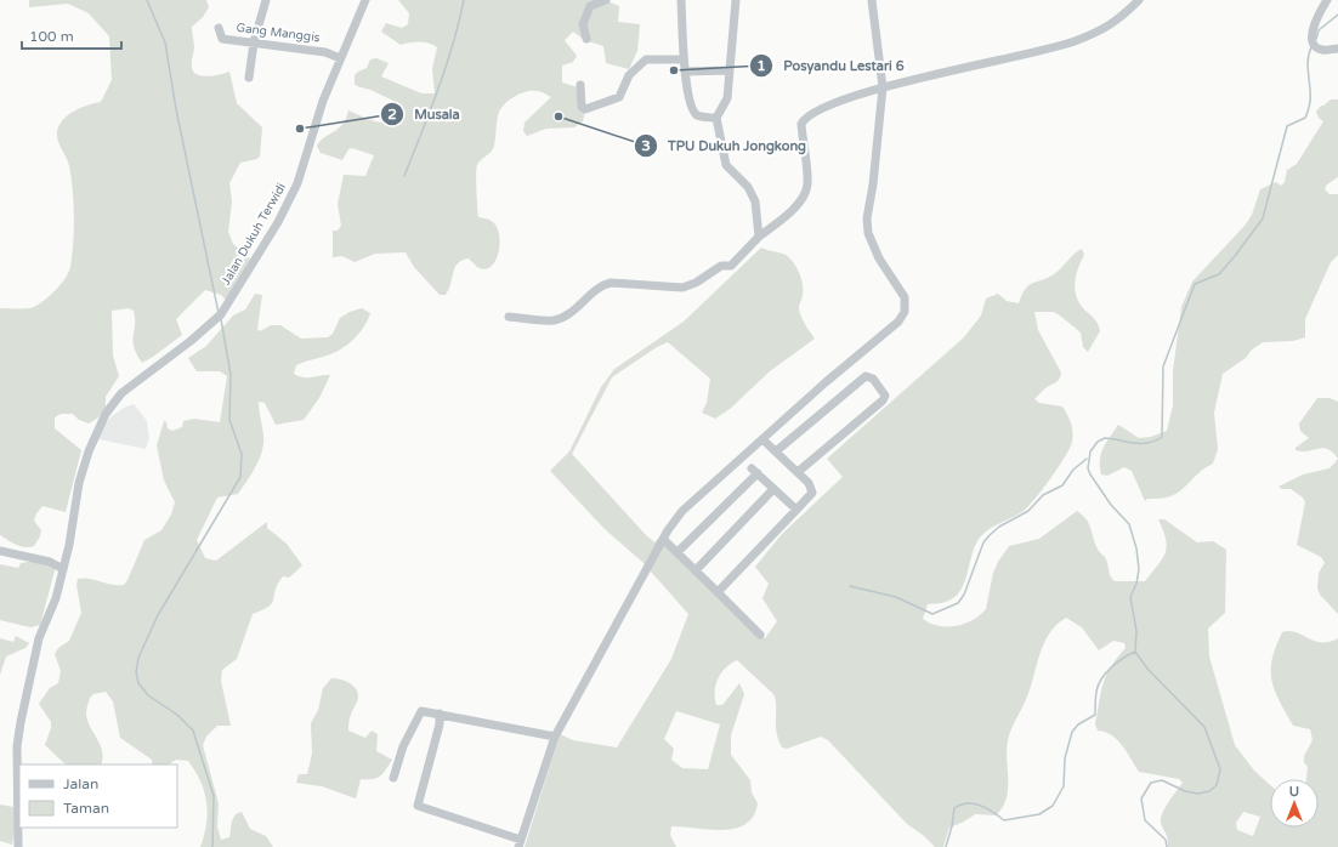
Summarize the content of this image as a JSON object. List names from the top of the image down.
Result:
{
  "streets": {
    "street": ["Gang Manggis", "Jalan Dukuh Terwidi"]
  },
  "crossings": [
    ["Gang Manggis", "Jalan Dukuh Terwidi"]
  ],
  "places": ["Posyandu Lestari 6", "TPU Dukuh Jongkong", "Musala"],
  "legend": ["Jalan", "Taman"],
  "scale_bar": "100 m",
  "north": "top"
}
